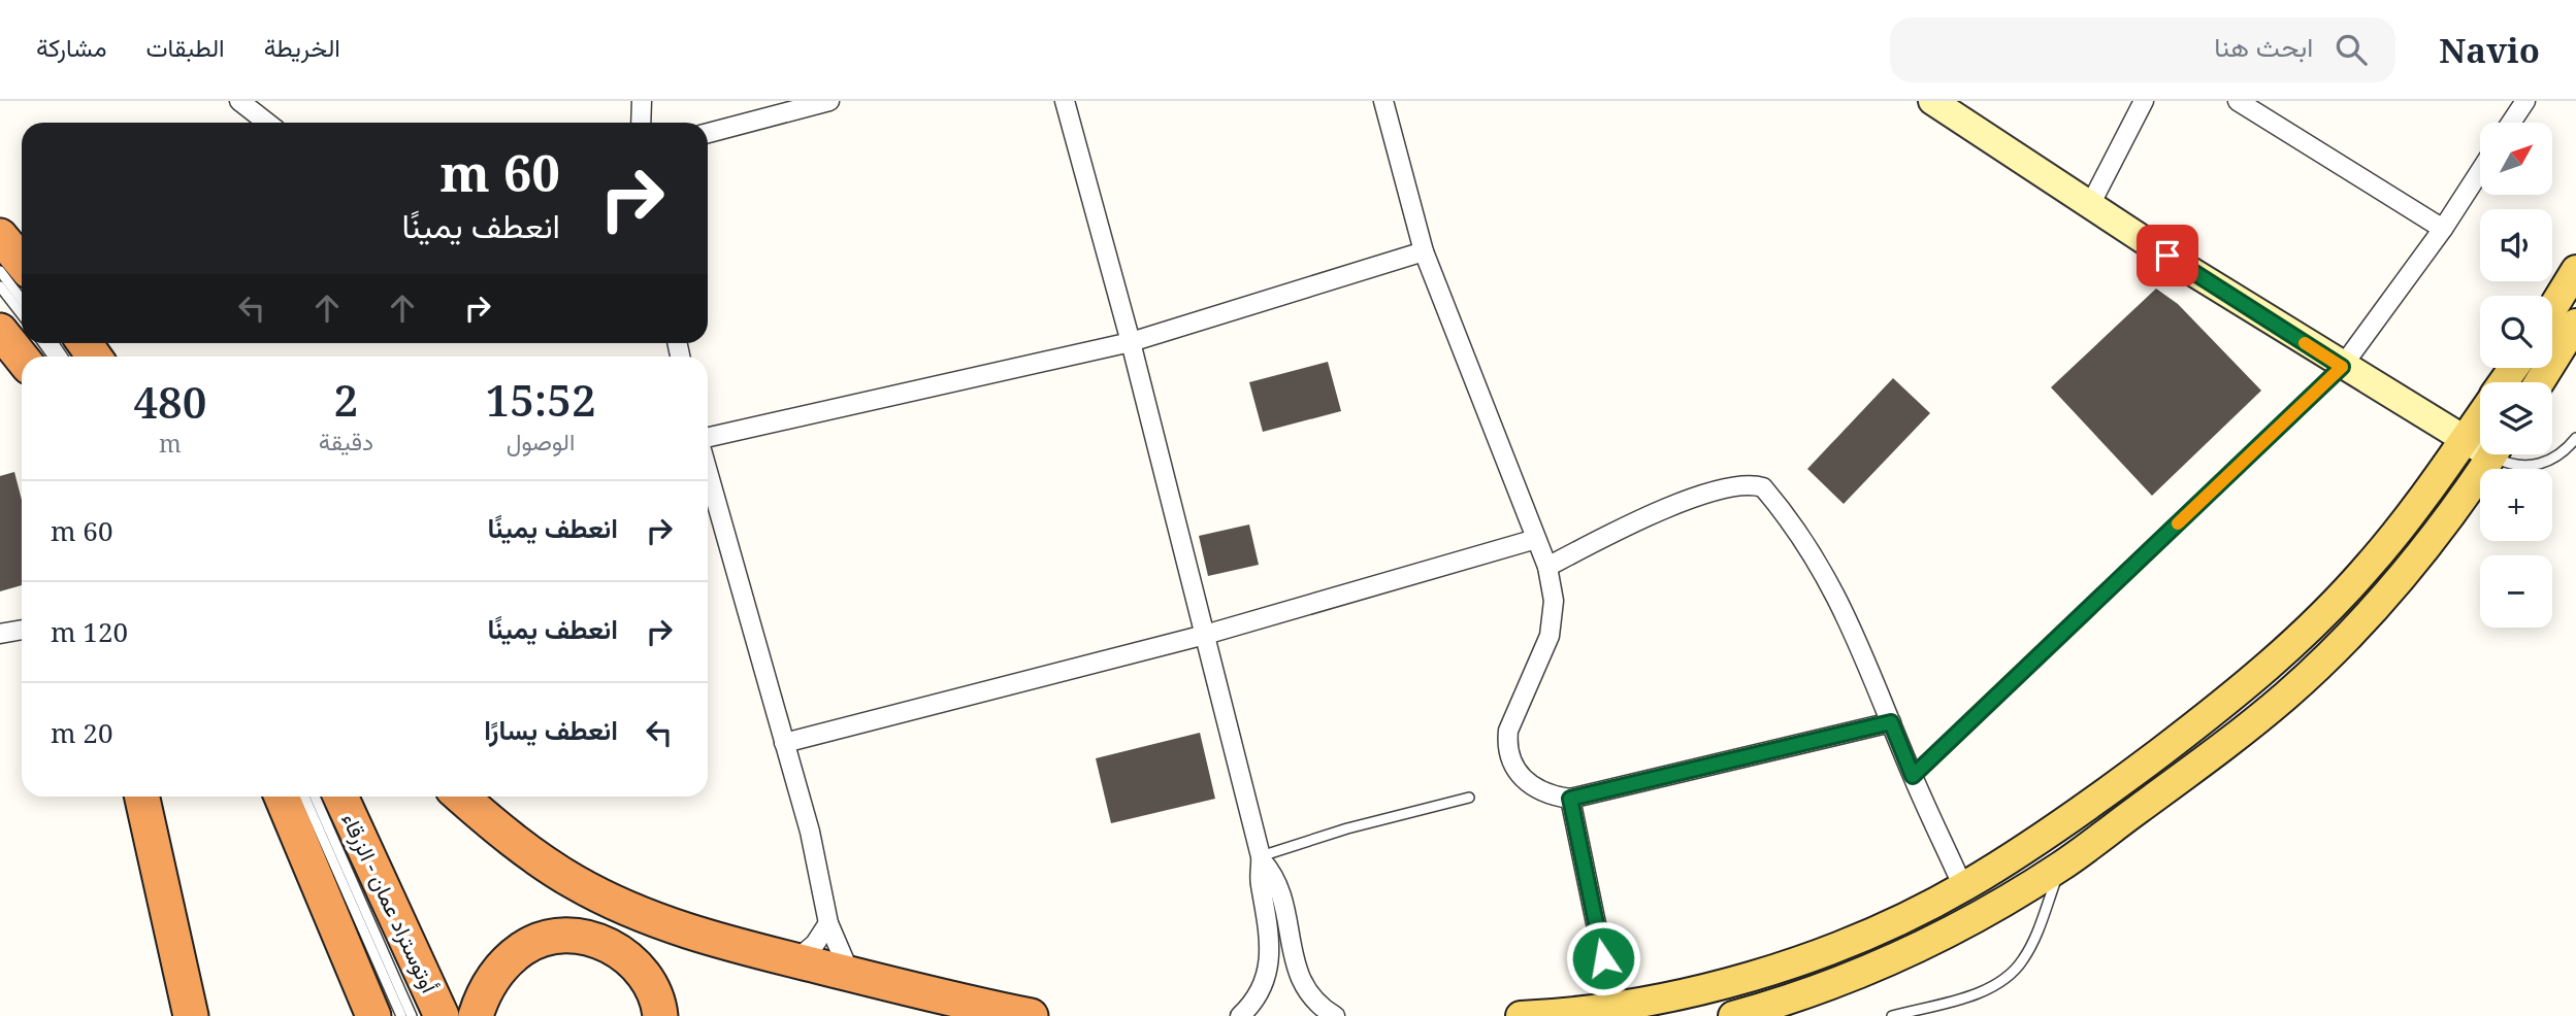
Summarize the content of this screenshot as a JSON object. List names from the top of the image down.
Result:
{
  "streets": {
    "highway": ["أوتوستراد عمان - الزرقاء"]
  },
  "north": "top right",
  "page": {
    "header": "Navio",
    "search": "ابحث هنا",
    "nav": ["الخريطة", "الطبقات", "مشاركة"],
    "map_buttons": ["+", "−"],
    "turn": ["60 m", "انعطف يمينًا"],
    "eta": [
      "15:52",
      "الوصول",
      "2",
      "دقيقة",
      "480",
      "m"
    ],
    "list": [
      {
        "name": "انعطف يمينًا",
        "value": "60 m"
      },
      {
        "name": "انعطف يمينًا",
        "value": "120 m"
      },
      {
        "name": "انعطف يسارًا",
        "value": "20 m"
      }
    ]
  }
}
